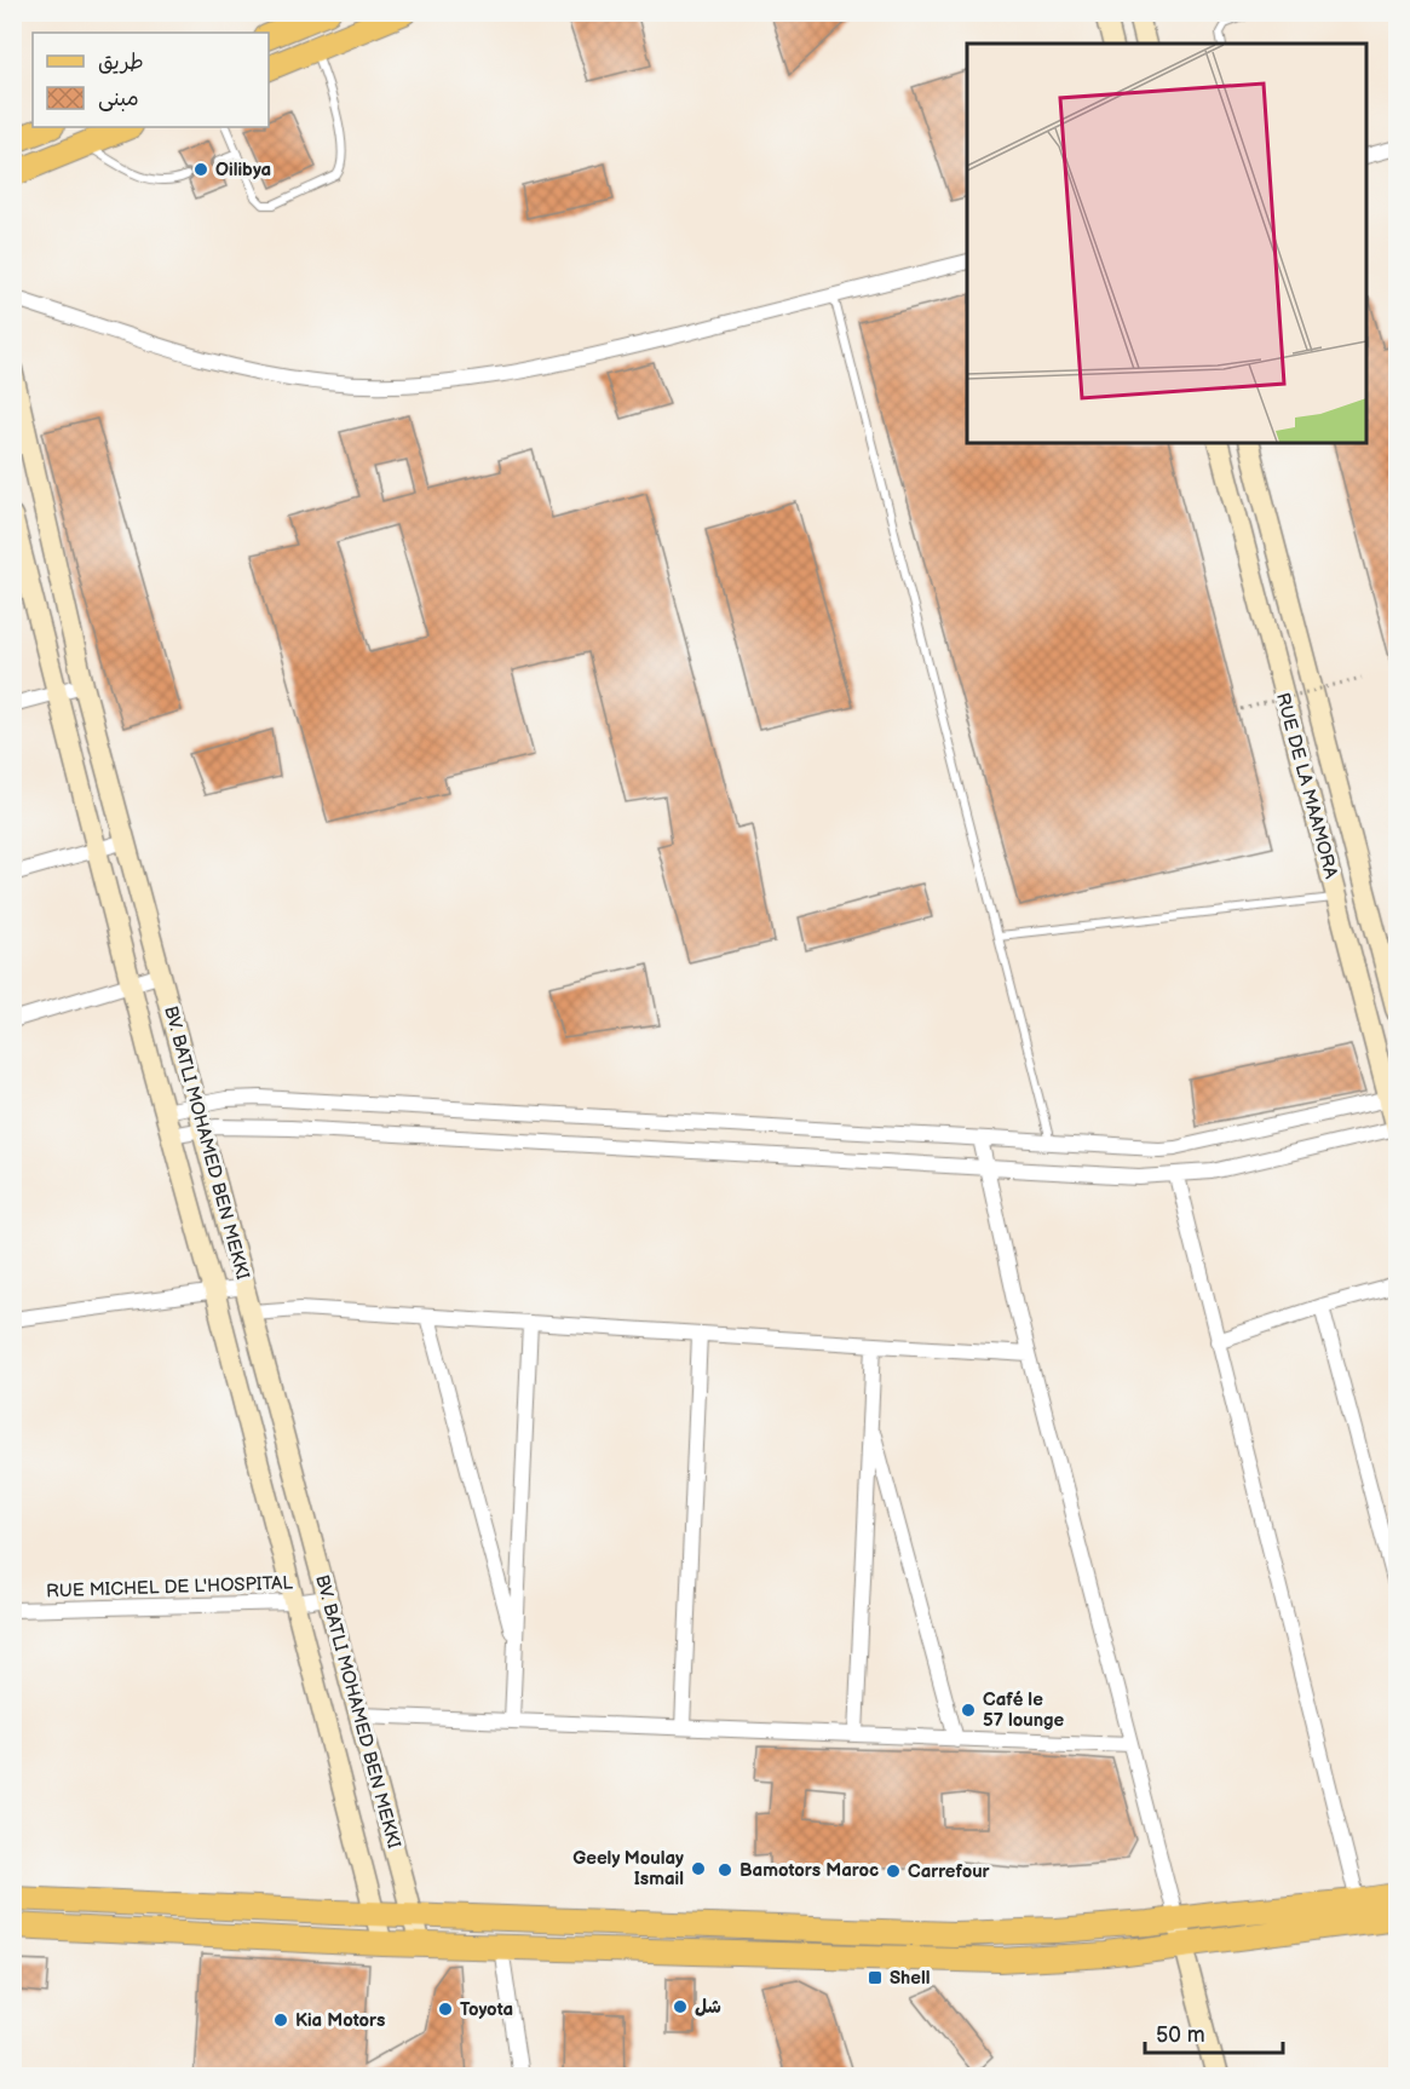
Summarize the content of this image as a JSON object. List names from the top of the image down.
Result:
{
  "streets": {
    "street": ["RUE DE LA MAAMORA", "BV. BATLI MOHAMED BEN MEKKI", "RUE MICHEL DE L'HOSPITAL"]
  },
  "crossings": [
    ["BV. BATLI MOHAMED BEN MEKKI", "RUE MICHEL DE L'HOSPITAL"]
  ],
  "places": {
    "other": [
      "Oilibya",
      "Café le 57 lounge",
      "Geely Moulay Ismail",
      "Bamotors Maroc",
      "Carrefour",
      "شل",
      "Toyota",
      "Kia Motors"
    ],
    "transit": ["Shell"]
  },
  "legend": ["طريق", "مبنى"],
  "scale_bar": "50 m"
}
